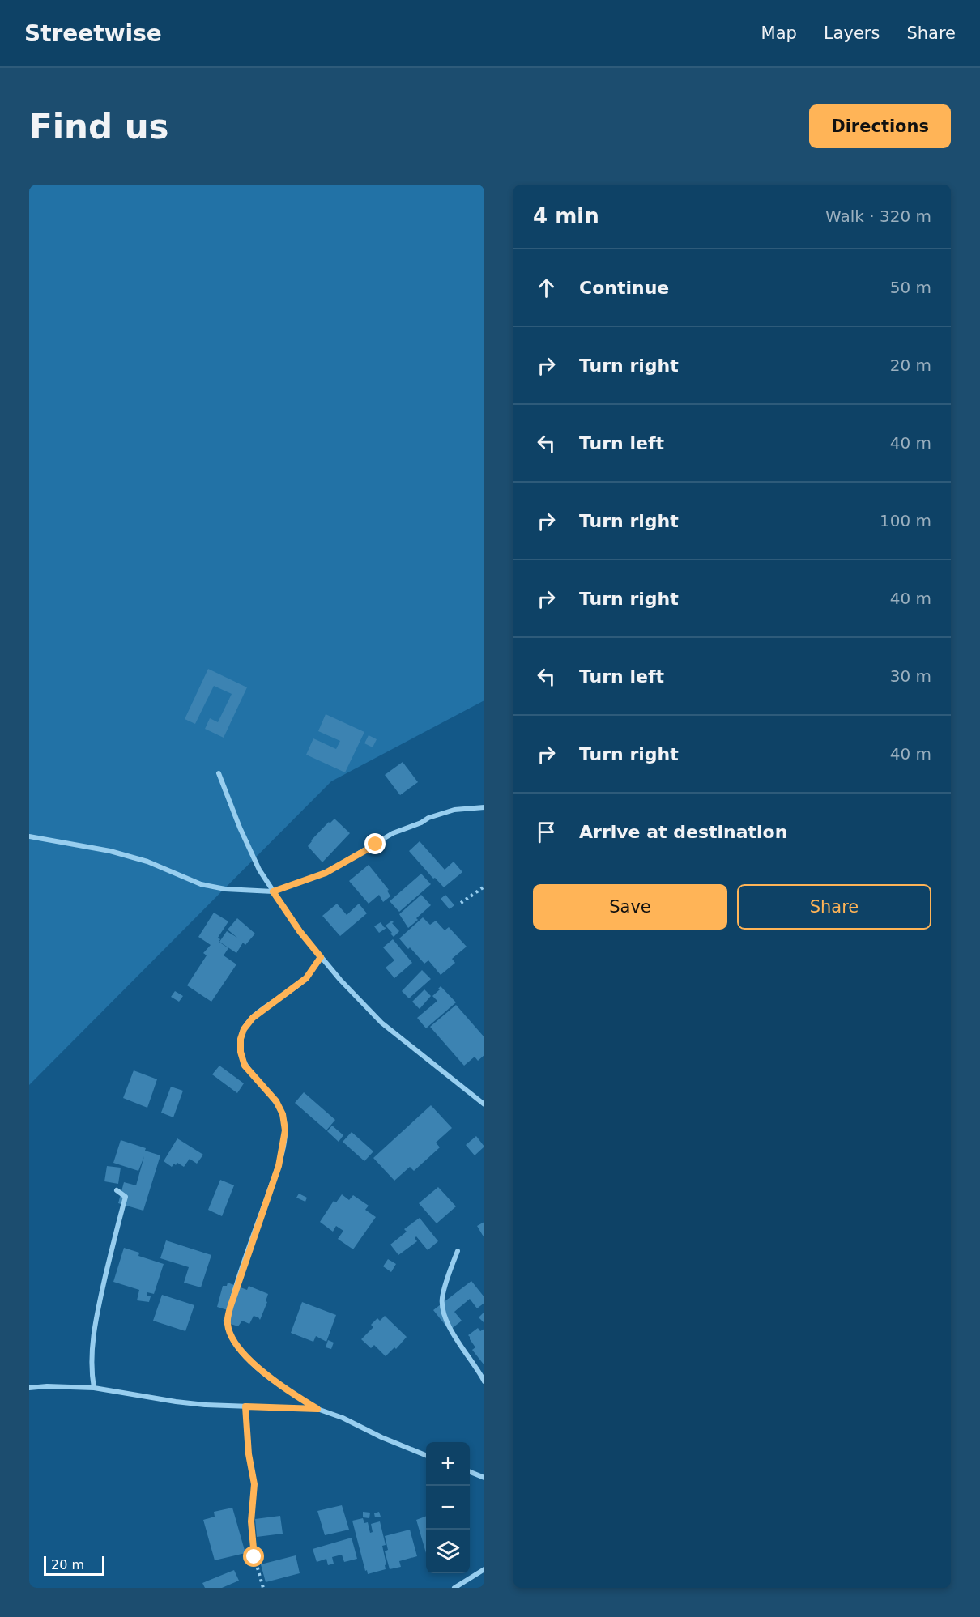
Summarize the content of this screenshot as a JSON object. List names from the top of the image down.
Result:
{
  "scale_bar": "20 m",
  "page": {
    "header": "Streetwise",
    "nav": ["Map", "Layers", "Share"],
    "buttons": [
      "Directions",
      ["Save", "Share"]
    ],
    "title": "Find us",
    "heading": ["4 min", "Walk · 320 m"],
    "list": [
      ["Continue", "50 m"],
      ["Turn right", "20 m"],
      ["Turn left", "40 m"],
      ["Turn right", "100 m"],
      ["Turn right", "40 m"],
      ["Turn left", "30 m"],
      ["Turn right", "40 m"],
      "Arrive at destination"
    ],
    "map_buttons": ["+", "−"],
    "scale": "20 m"
  }
}
